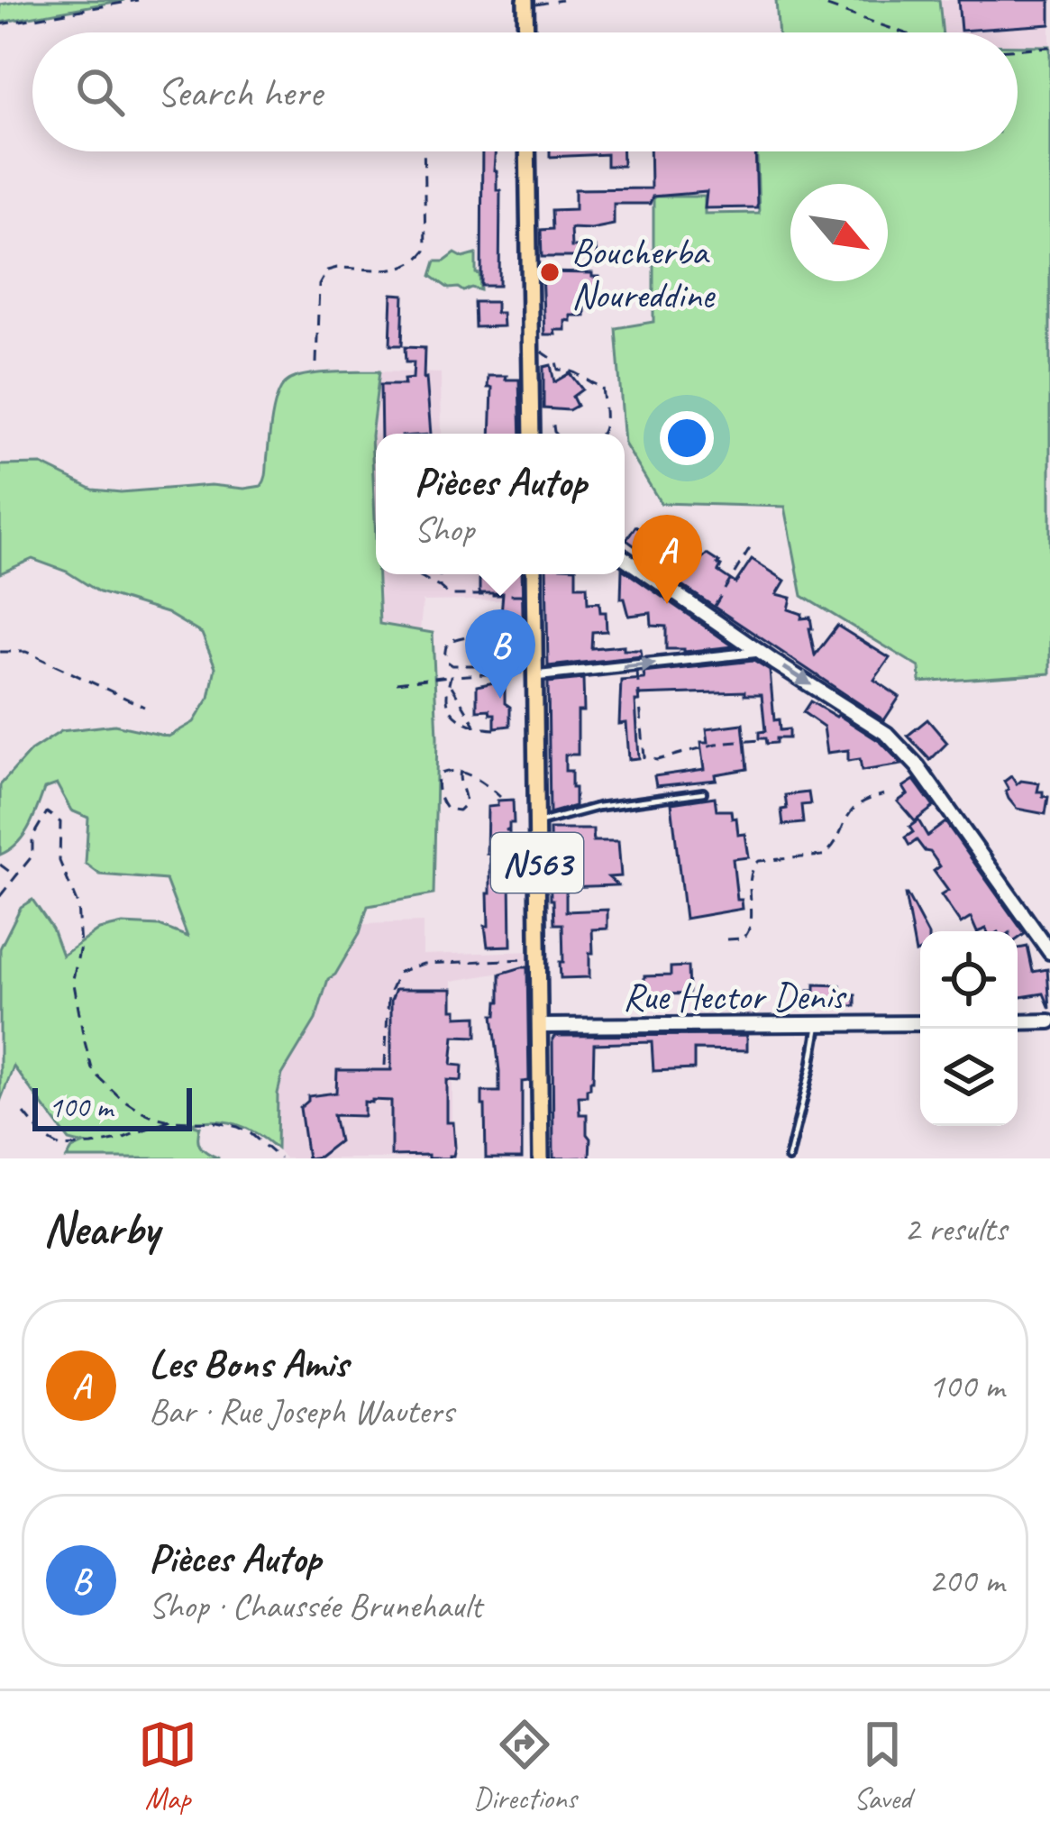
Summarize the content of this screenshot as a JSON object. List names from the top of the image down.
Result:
{
  "streets": {
    "main road": ["N563"],
    "street": ["Rue Hector Denis"]
  },
  "crossings": [
    ["N563", "Rue Hector Denis"]
  ],
  "places": ["Boucherba Noureddine"],
  "scale_bar": "100 m",
  "north": "bottom right",
  "page": {
    "search": "Search here",
    "popup": ["Pièces Autop", "Shop"],
    "pins": ["A", "B"],
    "scale": "100 m",
    "heading": ["Nearby", "2 results"],
    "list": [
      {
        "mark": "A",
        "name": "Les Bons Amis",
        "note": "Bar · Rue Joseph Wauters",
        "value": "100 m"
      },
      {
        "mark": "B",
        "name": "Pièces Autop",
        "note": "Shop · Chaussée Brunehault",
        "value": "200 m"
      }
    ],
    "nav": ["Map", "Directions", "Saved"]
  }
}
